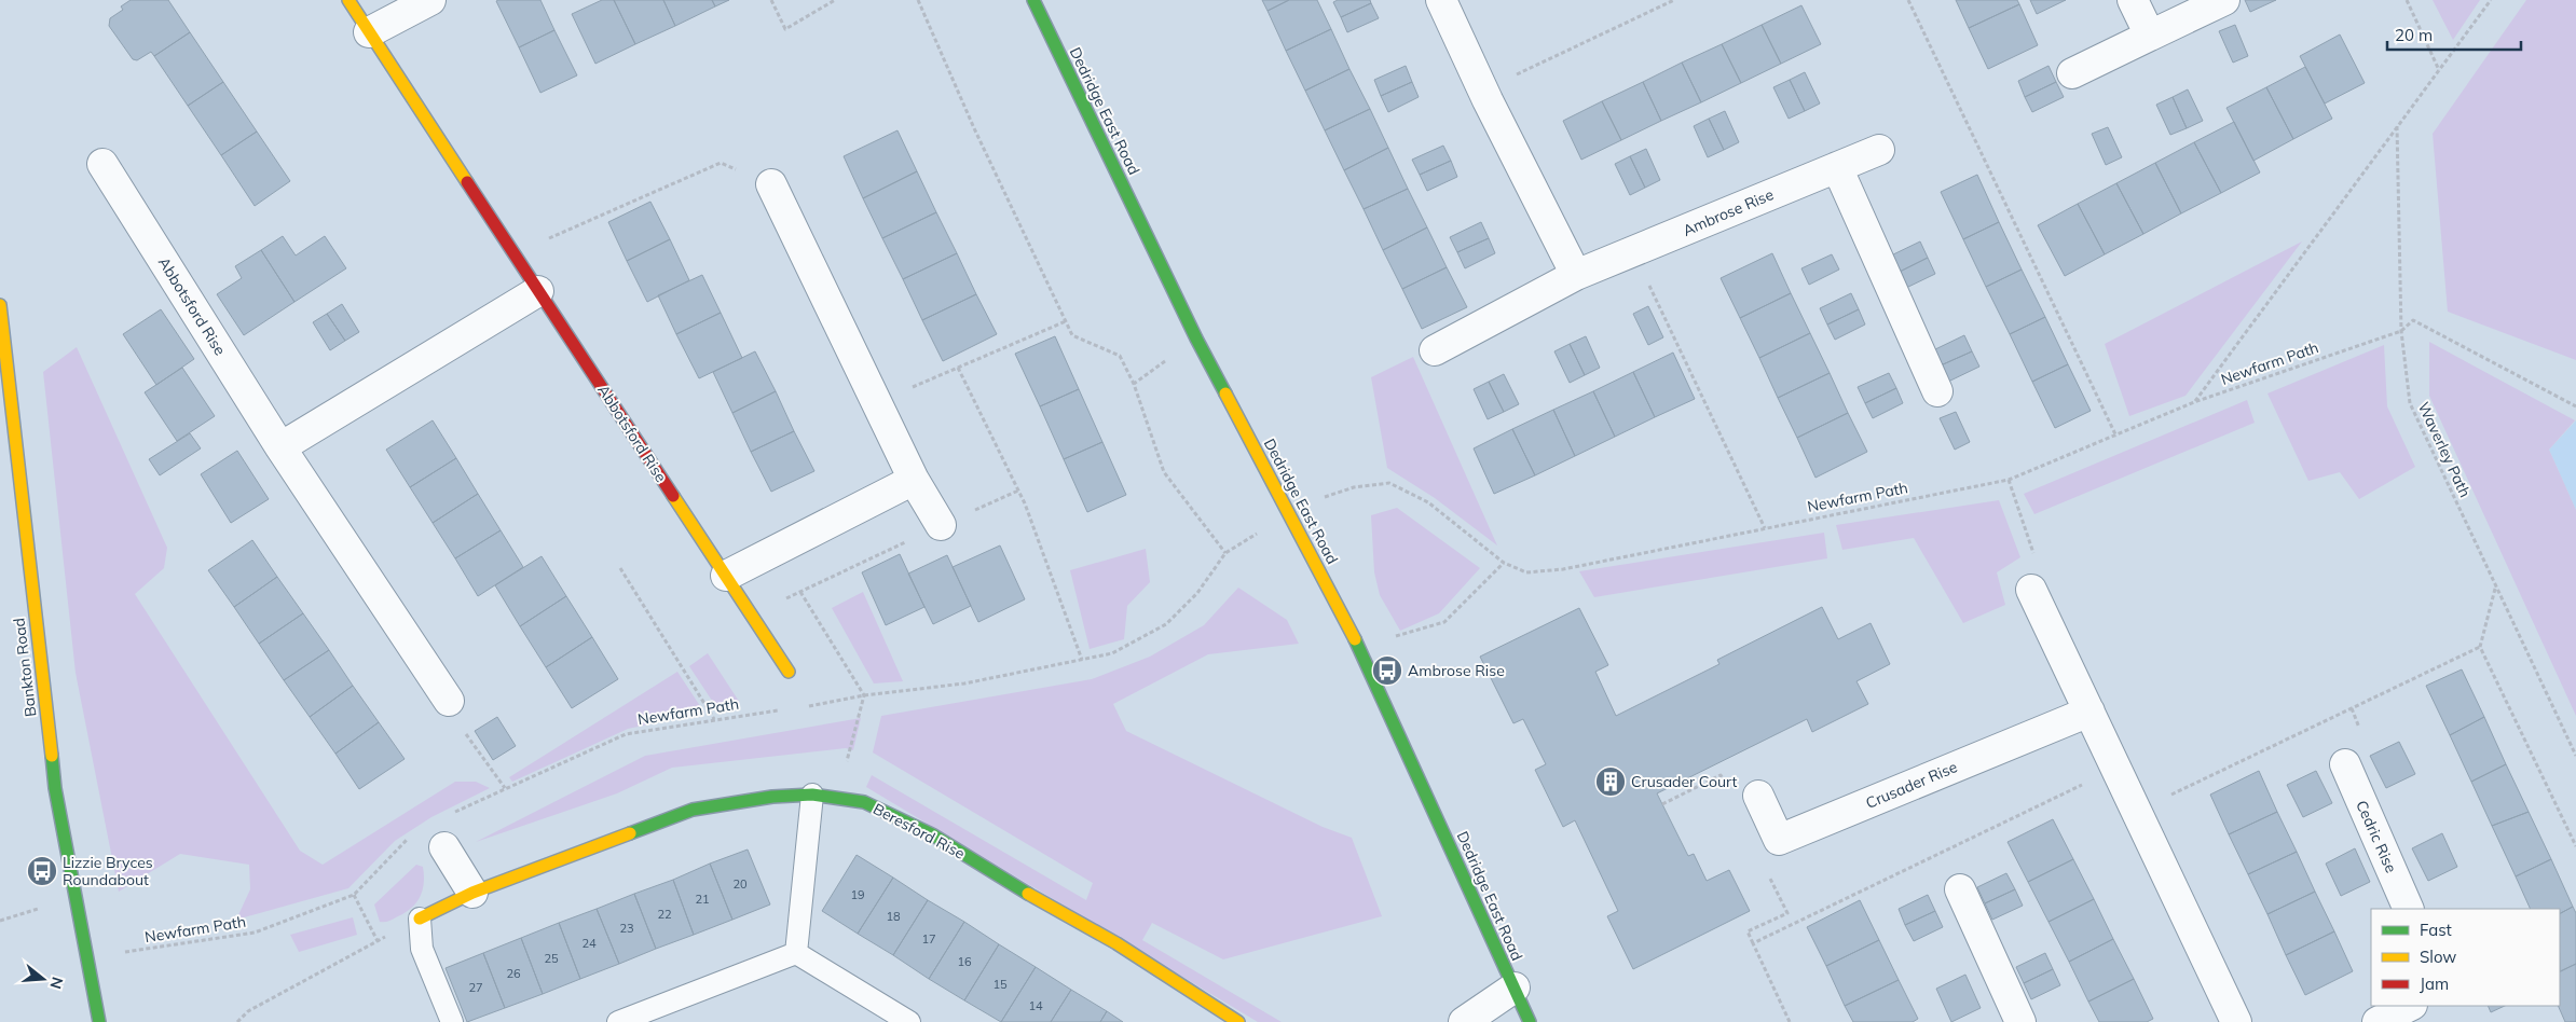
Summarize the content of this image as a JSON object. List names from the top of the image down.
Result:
{
  "streets": {
    "street": [
      "Dedridge East Road",
      "Ambrose Rise",
      "Abbotsford Rise",
      "Bankton Road",
      "Crusader Rise",
      "Beresford Rise",
      "Cedric Rise"
    ],
    "path": ["Newfarm Path", "Waverley Path"]
  },
  "crossings": [
    ["Newfarm Path", "Waverley Path"]
  ],
  "places": {
    "bus stop": ["Ambrose Rise", "Lizzie Bryces Roundabout"],
    "building": ["Crusader Court"]
  },
  "house_numbers": [
    "20",
    "19",
    "21",
    "22",
    "18",
    "23",
    "17",
    "24",
    "25",
    "16",
    "26",
    "15",
    "27",
    "14"
  ],
  "legend": ["Fast", "Slow", "Jam"],
  "scale_bar": "20 m",
  "north": "right"
}
